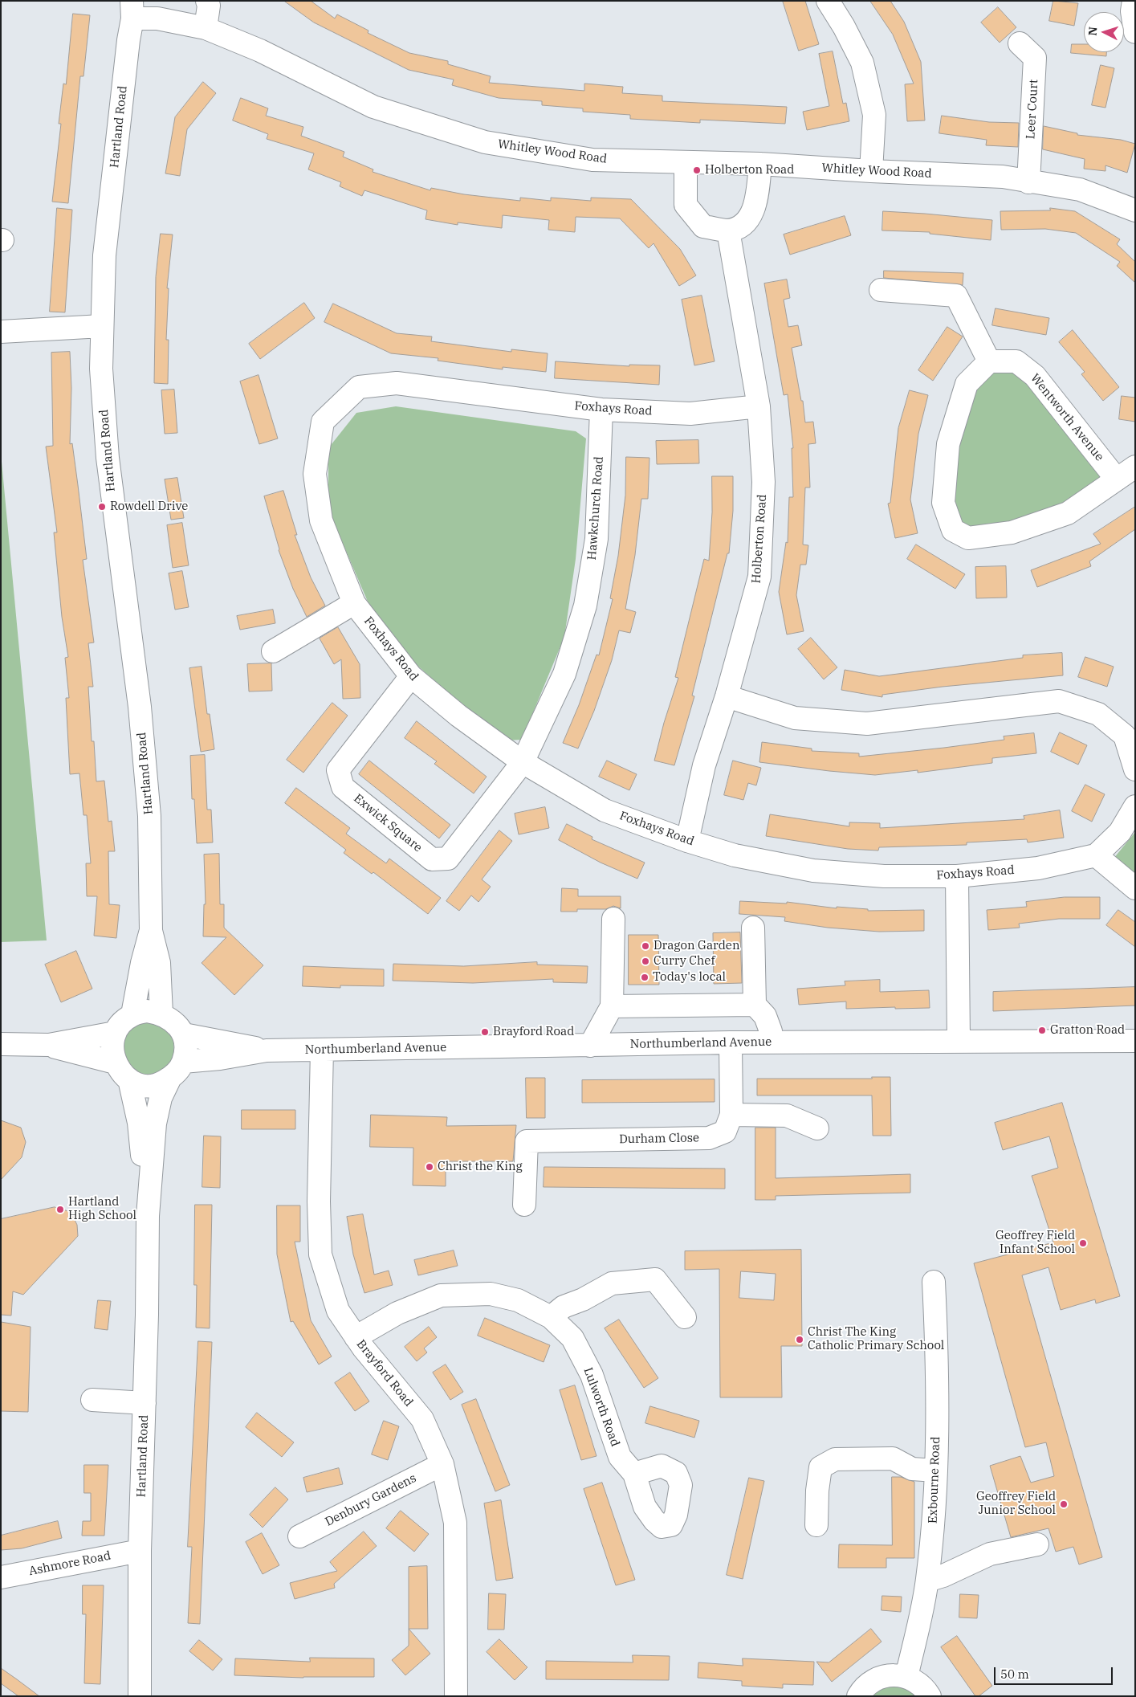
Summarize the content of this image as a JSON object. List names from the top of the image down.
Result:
{
  "streets": {
    "street": [
      "Leer Court",
      "Hartland Road",
      "Whitley Wood Road",
      "Foxhays Road",
      "Wentworth Avenue",
      "Hawkchurch Road",
      "Holberton Road",
      "Exwick Square",
      "Northumberland Avenue",
      "Durham Close",
      "Brayford Road",
      "Lulworth Road",
      "Exbourne Road",
      "Denbury Gardens",
      "Ashmore Road"
    ]
  },
  "crossings": [
    ["Leer Court", "Whitley Wood Road"],
    ["Hartland Road", "Whitley Wood Road"],
    ["Hartland Road", "Northumberland Avenue"],
    ["Hartland Road", "Ashmore Road"],
    ["Foxhays Road", "Hawkchurch Road"],
    ["Foxhays Road", "Holberton Road"],
    ["Foxhays Road", "Exwick Square"],
    ["Hawkchurch Road", "Exwick Square"],
    ["Northumberland Avenue", "Durham Close"],
    ["Northumberland Avenue", "Brayford Road"],
    ["Brayford Road", "Lulworth Road"],
    ["Brayford Road", "Denbury Gardens"]
  ],
  "places": [
    "Holberton Road",
    "Rowdell Drive",
    "Dragon Garden",
    "Curry Chef",
    "Today's local",
    "Gratton Road",
    "Brayford Road",
    "Christ the King",
    "Hartland High School",
    "Geoffrey Field Infant School",
    "Christ The King Catholic Primary School",
    "Geoffrey Field Junior School"
  ],
  "scale_bar": "50 m",
  "north": "left"
}
